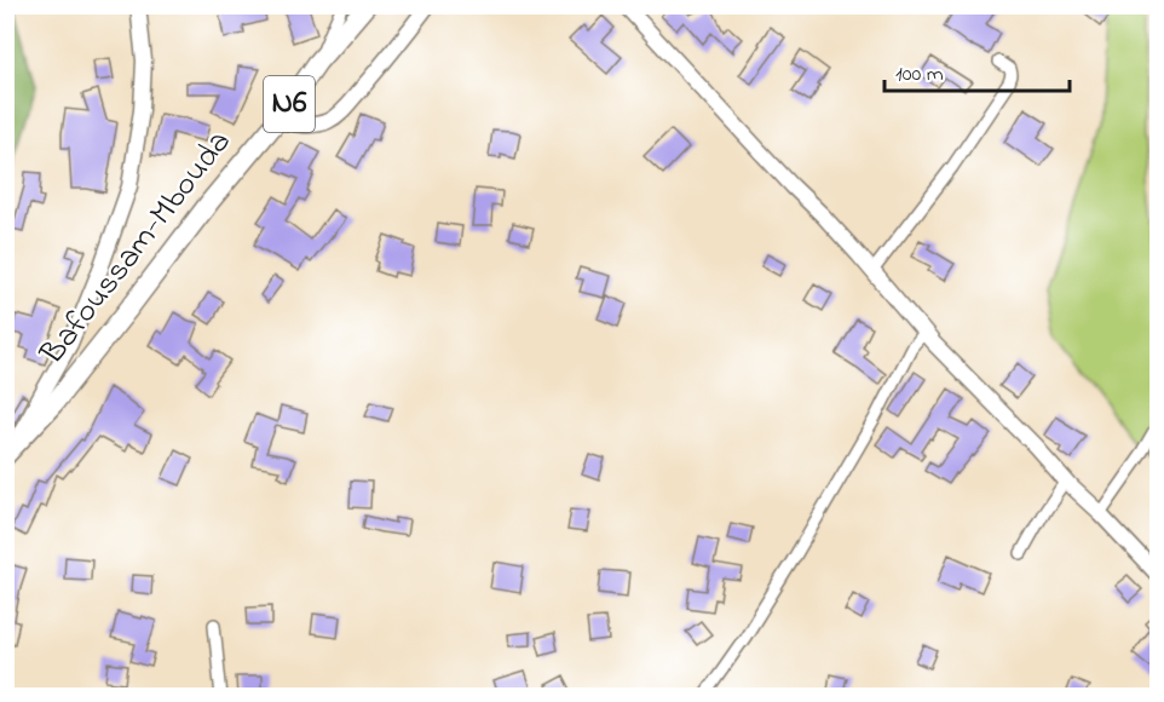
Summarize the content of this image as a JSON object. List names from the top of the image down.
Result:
{
  "streets": {
    "highway": ["N6", "Bafoussam-Mbouda"]
  },
  "scale_bar": "100 m"
}
